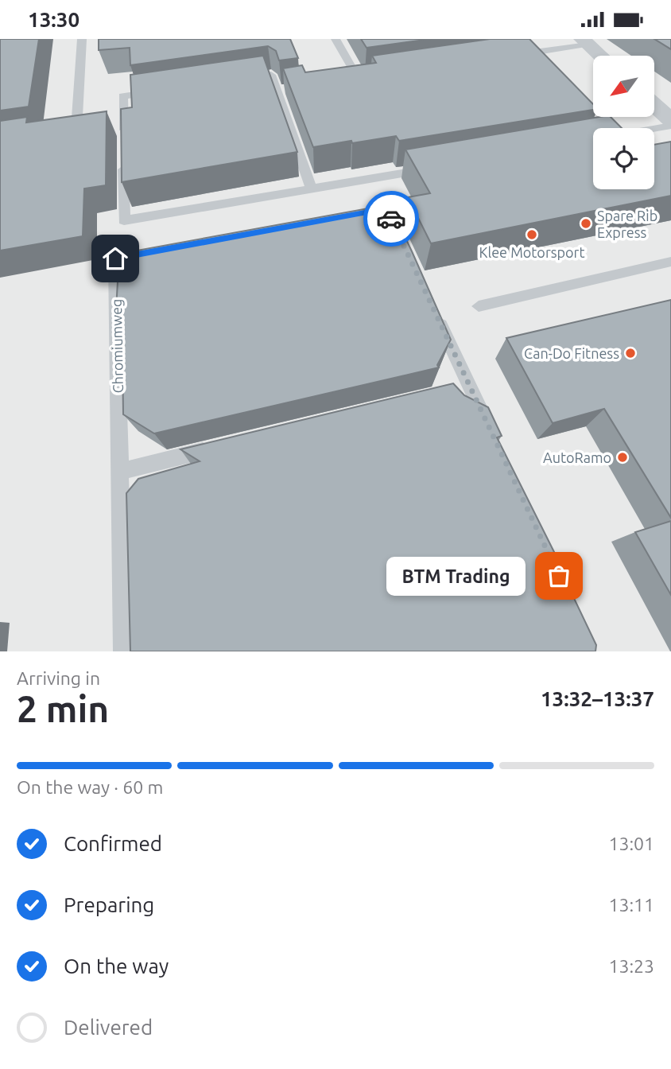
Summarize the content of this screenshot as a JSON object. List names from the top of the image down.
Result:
{
  "streets": {
    "lane": ["Chromiumweg"]
  },
  "places": [
    "Spare Rib Express",
    "Klee Motorsport",
    "Can-Do Fitness",
    "AutoRamo",
    "BTM Trading"
  ],
  "north": "bottom left",
  "page": {
    "status": "13:30",
    "bubble": "BTM Trading",
    "heading": ["2 min", "Arriving in", "13:32–13:37"],
    "bar": "On the way · 60 m",
    "list": [
      ["Confirmed", "13:01"],
      ["Preparing", "13:11"],
      ["On the way", "13:23"],
      "Delivered"
    ]
  }
}
